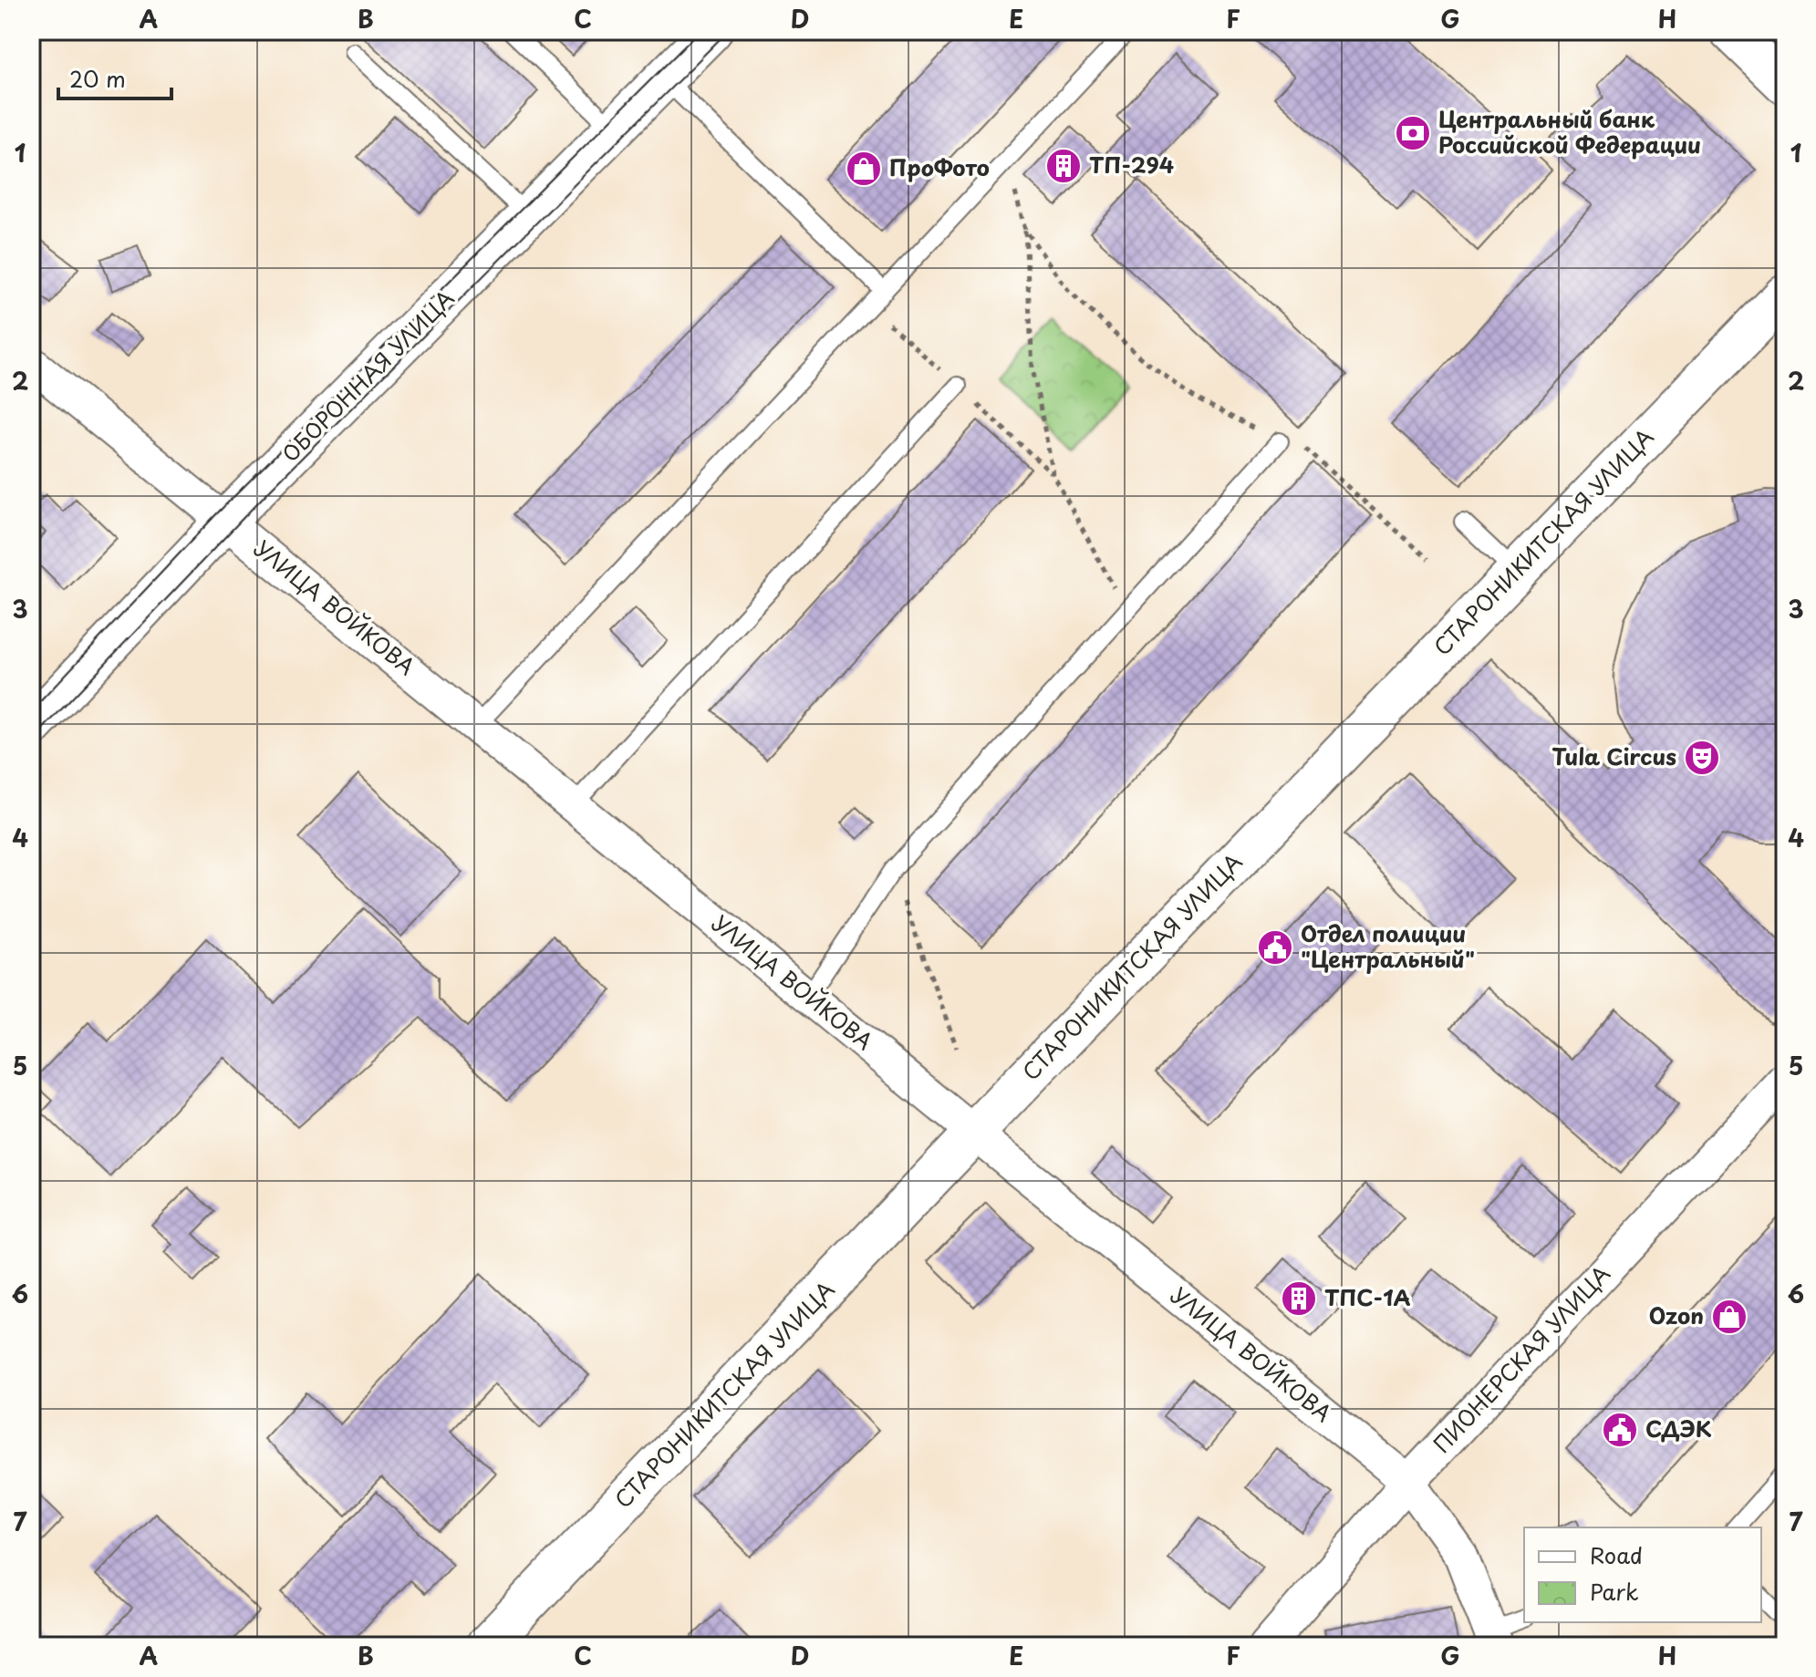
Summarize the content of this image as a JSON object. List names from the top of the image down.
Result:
{
  "streets": {
    "main road": ["ОБОРОННАЯ УЛИЦА", "СТАРОНИКИТСКАЯ УЛИЦА"],
    "street": ["УЛИЦА ВОЙКОВА", "ПИОНЕРСКАЯ УЛИЦА"]
  },
  "crossings": [
    ["ОБОРОННАЯ УЛИЦА", "УЛИЦА ВОЙКОВА"],
    ["СТАРОНИКИТСКАЯ УЛИЦА", "УЛИЦА ВОЙКОВА"],
    ["УЛИЦА ВОЙКОВА", "ПИОНЕРСКАЯ УЛИЦА"]
  ],
  "places": {
    "bank": ["Центральный банк Российской Федерации"],
    "building": ["ТП-294", "ТПС-1А"],
    "shop": ["ПроФото", "Ozon"],
    "theatre": ["Tula Circus"],
    "public building": ["Отдел полиции \"Центральный\"", "СДЭК"]
  },
  "legend": ["Road", "Park"],
  "scale_bar": "20 m",
  "grid": {
    "columns": [
      "A",
      "B",
      "C",
      "D",
      "E",
      "F",
      "G",
      "H"
    ],
    "rows": [
      "1",
      "2",
      "3",
      "4",
      "5",
      "6",
      "7"
    ]
  }
}
